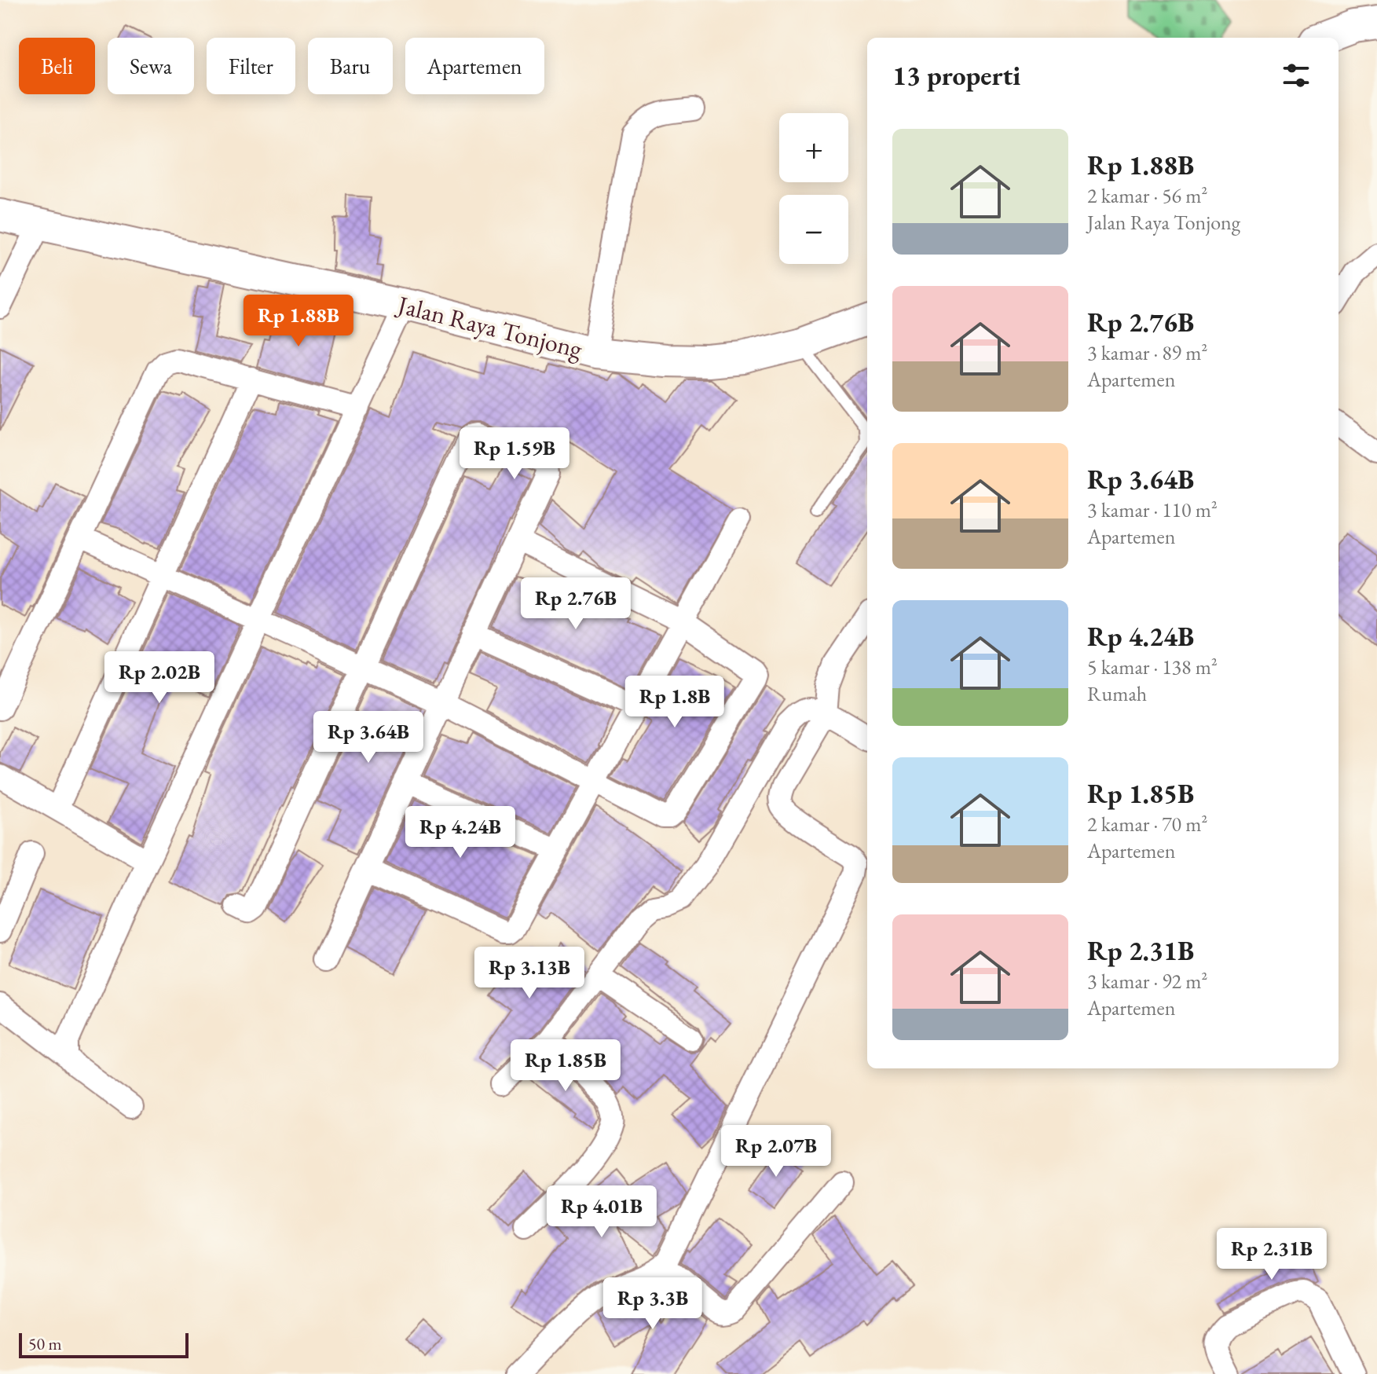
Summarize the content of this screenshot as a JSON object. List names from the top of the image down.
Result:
{
  "streets": {
    "main road": ["Jalan Raya Tonjong"]
  },
  "scale_bar": "50 m",
  "page": {
    "chip": [
      "Beli",
      "Sewa",
      "Filter",
      "Baru",
      "Apartemen"
    ],
    "heading": "13 properti",
    "map_buttons": ["+", "−"],
    "list": [
      {
        "name": "Rp 1.88B",
        "note": "2 kamar · 56 m² · Jalan Raya Tonjong"
      },
      {
        "name": "Rp 2.76B",
        "note": "3 kamar · 89 m² · Apartemen"
      },
      {
        "name": "Rp 3.64B",
        "note": "3 kamar · 110 m² · Apartemen"
      },
      {
        "name": "Rp 4.24B",
        "note": "5 kamar · 138 m² · Rumah"
      },
      {
        "name": "Rp 1.85B",
        "note": "2 kamar · 70 m² · Apartemen"
      },
      {
        "name": "Rp 2.31B",
        "note": "3 kamar · 92 m² · Apartemen"
      }
    ],
    "price": [
      "Rp 1.88B",
      "Rp 1.59B",
      "Rp 2.76B",
      "Rp 2.02B",
      "Rp 1.8B",
      "Rp 3.64B",
      "Rp 4.24B",
      "Rp 3.13B",
      "Rp 1.85B",
      "Rp 2.07B",
      "Rp 4.01B",
      "Rp 2.31B",
      "Rp 3.3B"
    ],
    "scale": "50 m"
  }
}
